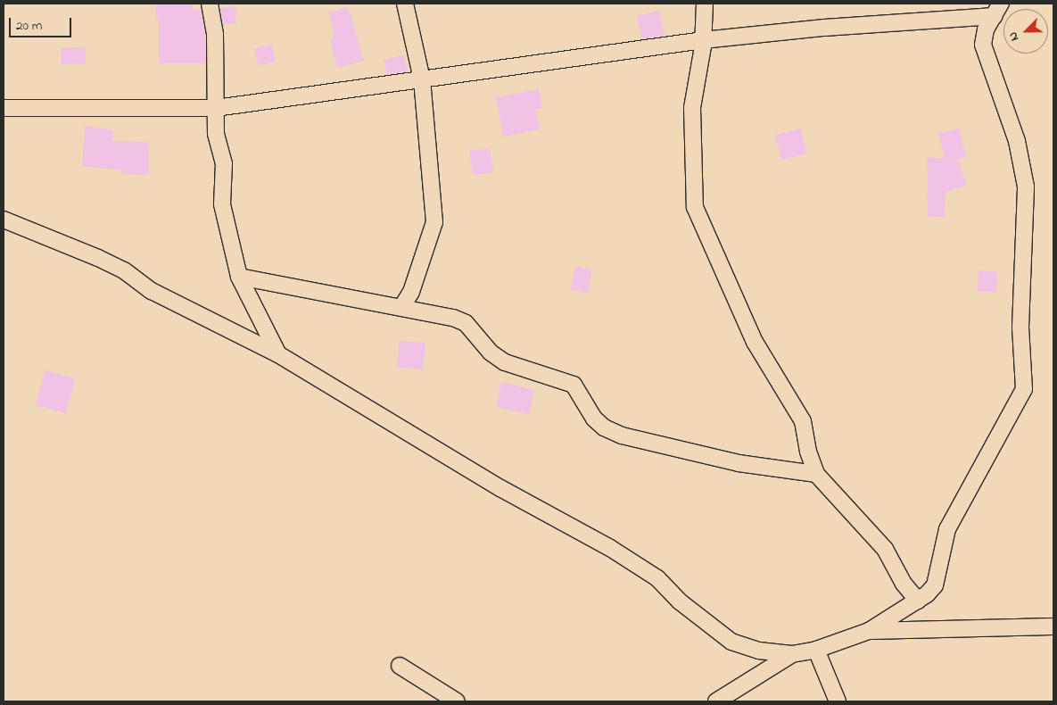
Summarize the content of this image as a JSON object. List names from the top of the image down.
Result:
{
  "scale_bar": "20 m",
  "north": "bottom left"
}
